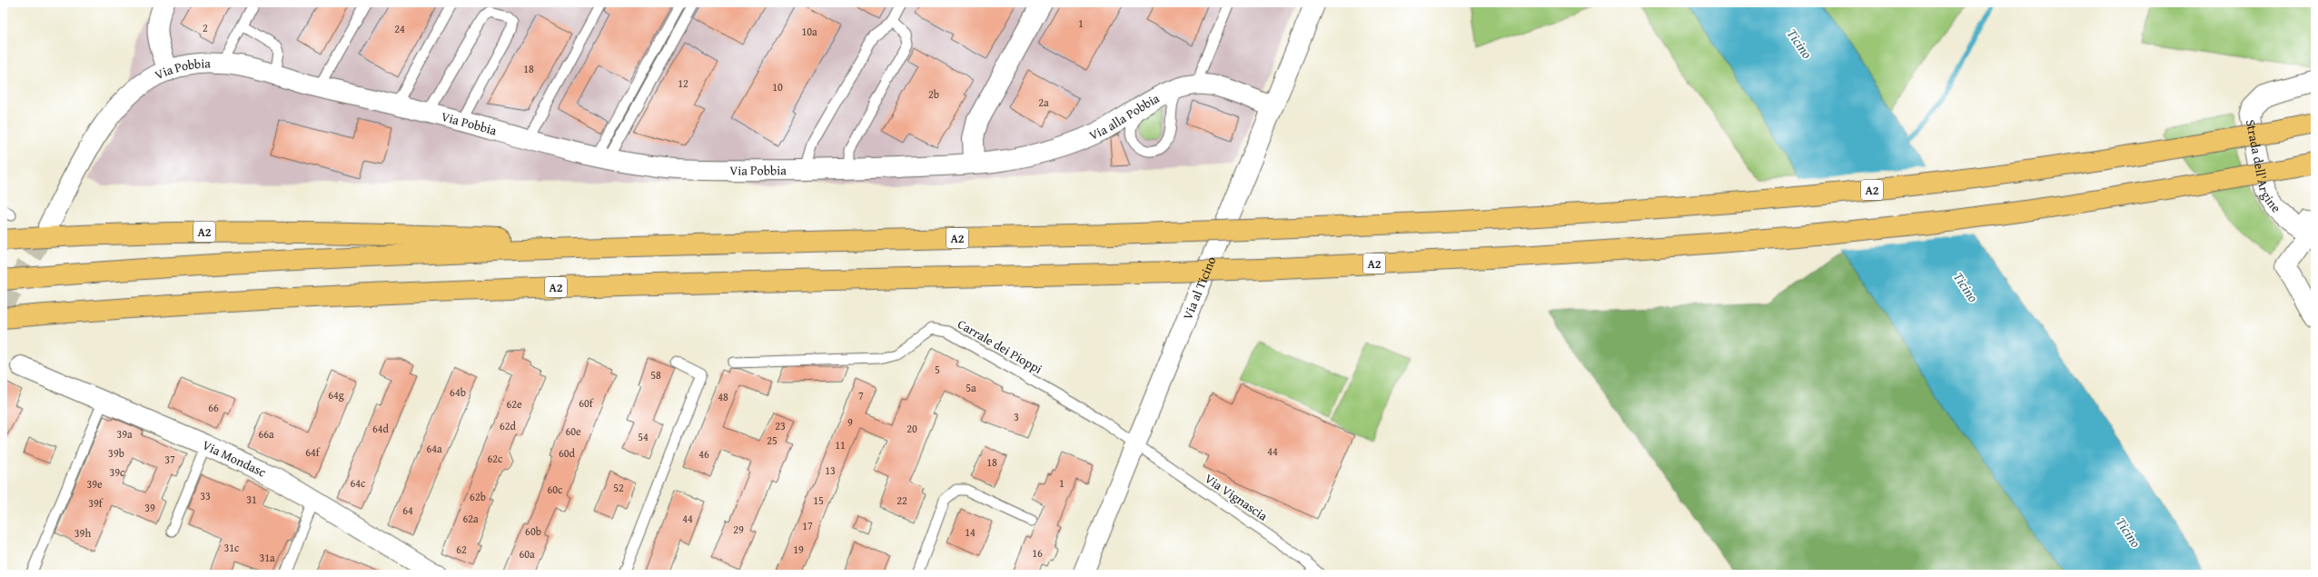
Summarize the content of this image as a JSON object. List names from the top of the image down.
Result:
{
  "streets": {
    "highway": ["A2"],
    "street": [
      "Via Pobbia",
      "Via alla Pobbia",
      "Strada dell'Argine",
      "Via al Ticino",
      "Via Mondasc"
    ],
    "lane": ["Carrale dei Pioppi", "Via Vignascia"]
  },
  "crossings": [
    ["Via Pobbia", "Via alla Pobbia"],
    ["Via al Ticino", "Carrale dei Pioppi"],
    ["Via al Ticino", "Via Vignascia"],
    ["Carrale dei Pioppi", "Via Vignascia"]
  ],
  "water": ["Ticino"],
  "house_numbers": [
    "1",
    "2",
    "24",
    "10a",
    "18",
    "12",
    "10",
    "2b",
    "2a",
    "5",
    "58",
    "5a",
    "64b",
    "64g",
    "7",
    "48",
    "60f",
    "62e",
    "66",
    "3",
    "9",
    "62d",
    "23",
    "64d",
    "20",
    "60e",
    "39a",
    "66a",
    "54",
    "25",
    "11",
    "64a",
    "44",
    "64f",
    "39b",
    "60d",
    "46",
    "62c",
    "37",
    "18",
    "13",
    "39c",
    "64c",
    "1",
    "39e",
    "52",
    "60c",
    "33",
    "62b",
    "31",
    "15",
    "22",
    "39f",
    "39",
    "64",
    "62a",
    "44",
    "17",
    "29",
    "60b",
    "14",
    "39h",
    "31c",
    "62",
    "19",
    "16",
    "60a",
    "31a"
  ]
}
